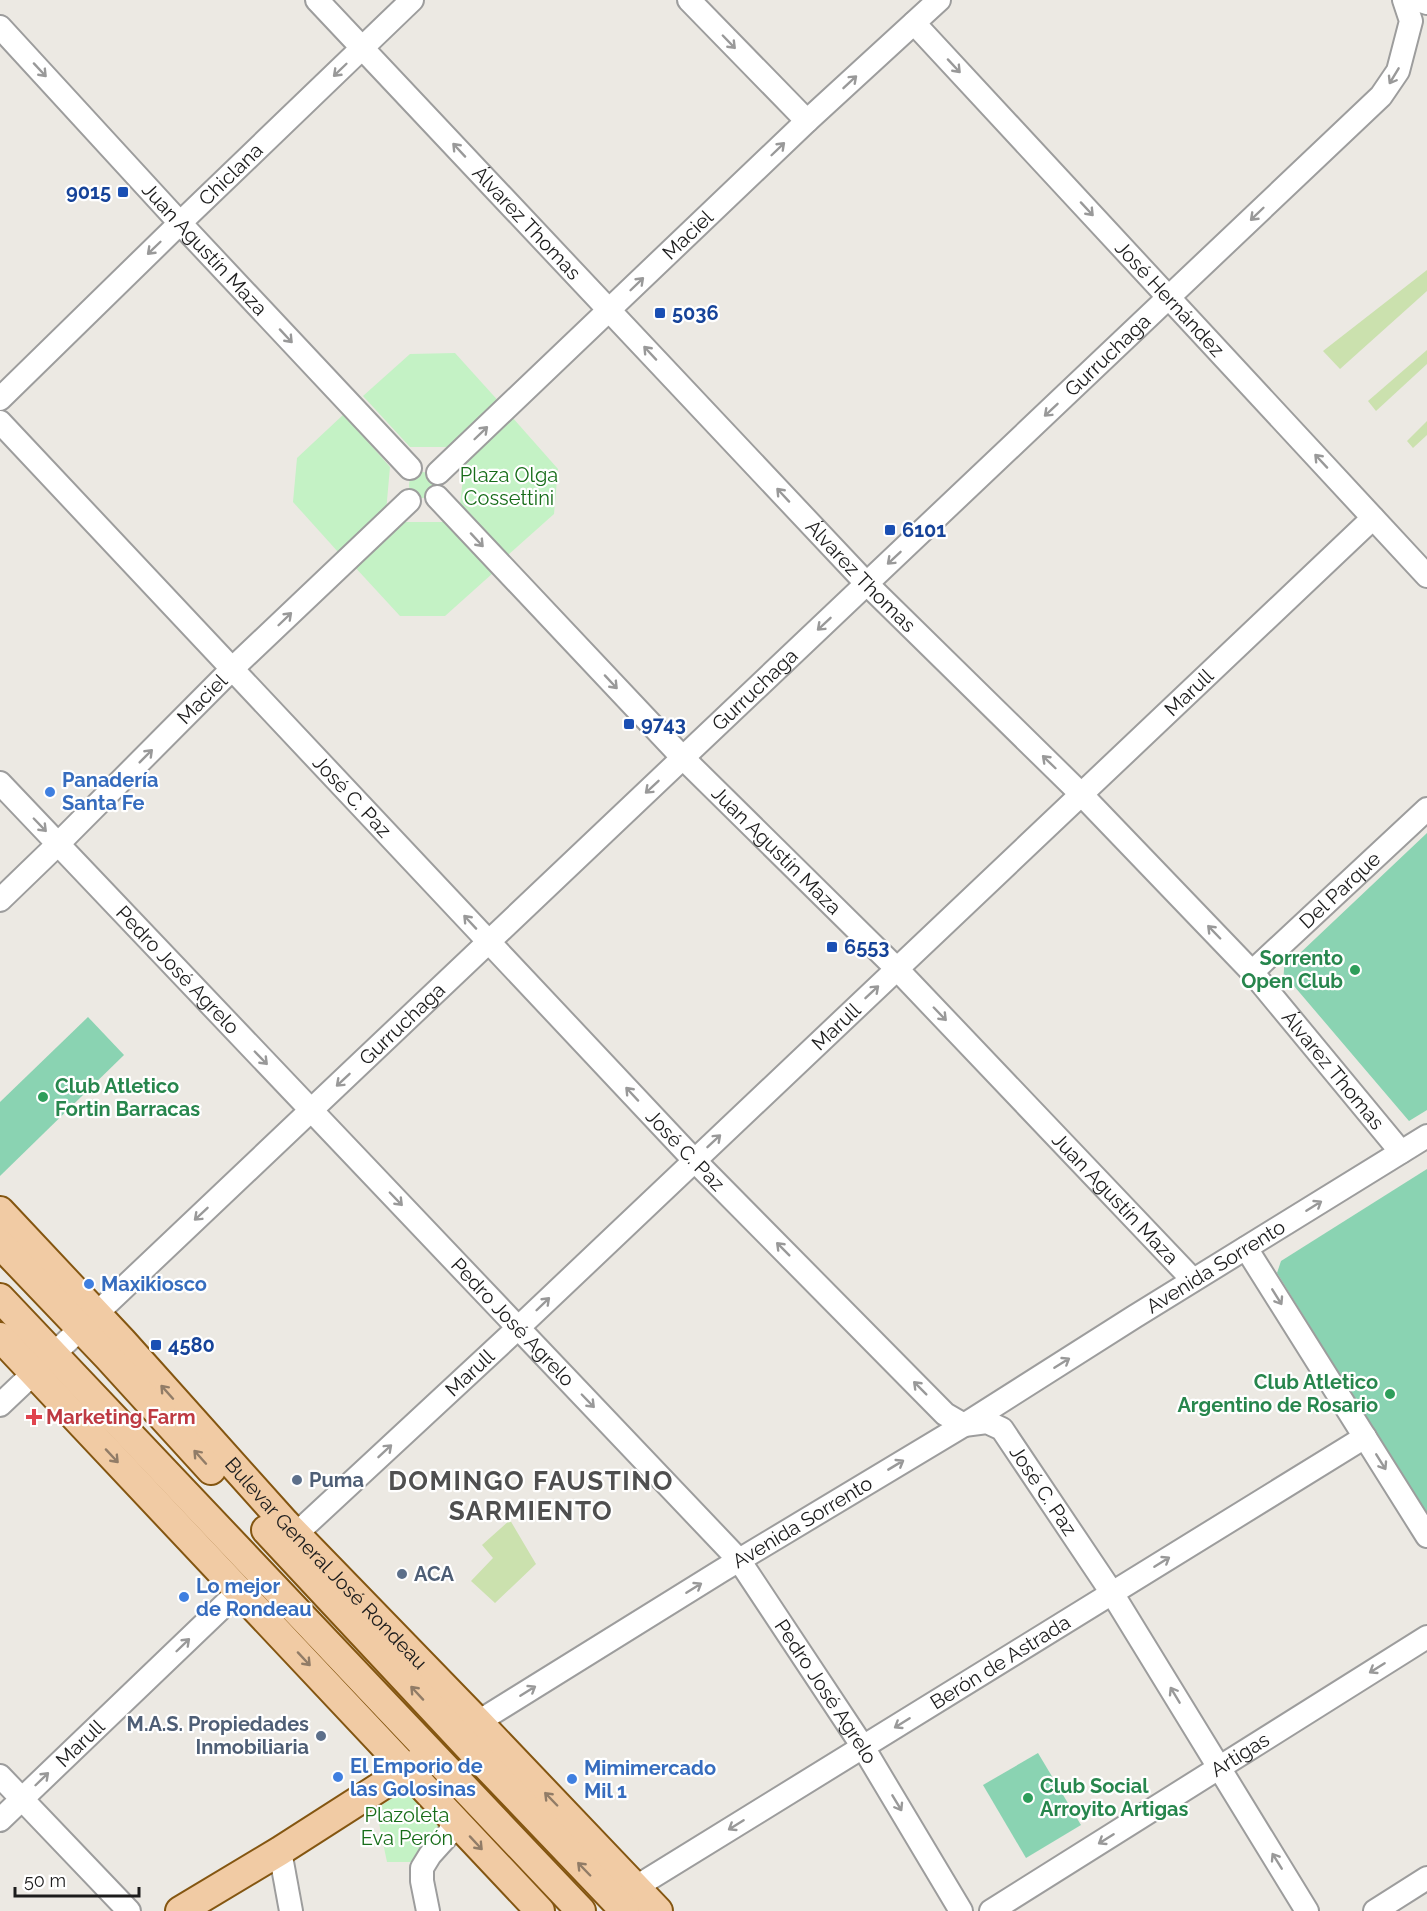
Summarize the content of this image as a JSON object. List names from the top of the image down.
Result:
{
  "streets": {
    "main road": ["Avenida Sorrento", "Bulevar General José Rondeau"],
    "street": [
      "Chiclana",
      "Álvarez Thomas",
      "Maciel",
      "Juan Agustín Maza",
      "José Hernández",
      "Gurruchaga",
      "Marull",
      "José C. Paz",
      "Del Parque",
      "Pedro José Agrelo",
      "Berón de Astrada",
      "Artigas"
    ]
  },
  "crossings": [
    ["Chiclana", "Álvarez Thomas"],
    ["Chiclana", "Juan Agustín Maza"],
    ["Álvarez Thomas", "Maciel"],
    ["Álvarez Thomas", "Gurruchaga"],
    ["Álvarez Thomas", "Marull"],
    ["Álvarez Thomas", "Del Parque"],
    ["Álvarez Thomas", "Avenida Sorrento"],
    ["Maciel", "Juan Agustín Maza"],
    ["Maciel", "José Hernández"],
    ["Maciel", "José C. Paz"],
    ["Maciel", "Pedro José Agrelo"],
    ["Juan Agustín Maza", "Gurruchaga"],
    ["Juan Agustín Maza", "Marull"],
    ["Juan Agustín Maza", "Avenida Sorrento"],
    ["José Hernández", "Gurruchaga"],
    ["José Hernández", "Marull"],
    ["Gurruchaga", "José C. Paz"],
    ["Gurruchaga", "Pedro José Agrelo"],
    ["Gurruchaga", "Bulevar General José Rondeau"],
    ["Marull", "José C. Paz"],
    ["Marull", "Pedro José Agrelo"],
    ["Marull", "Bulevar General José Rondeau"],
    ["José C. Paz", "Avenida Sorrento"],
    ["José C. Paz", "Berón de Astrada"],
    ["José C. Paz", "Artigas"],
    ["Pedro José Agrelo", "Avenida Sorrento"],
    ["Pedro José Agrelo", "Berón de Astrada"],
    ["Avenida Sorrento", "Bulevar General José Rondeau"],
    ["Bulevar General José Rondeau", "Berón de Astrada"]
  ],
  "one_way": [
    "Chiclana",
    "Álvarez Thomas",
    "Maciel",
    "Juan Agustín Maza",
    "Gurruchaga",
    "Marull",
    "José C. Paz",
    "Pedro José Agrelo",
    "Avenida Sorrento",
    "Artigas"
  ],
  "districts": ["DOMINGO FAUSTINO SARMIENTO"],
  "parks": ["Plaza Olga Cossettini", "Plazoleta Eva Perón"],
  "places": {
    "transit": [
      "9015",
      "5036",
      "6101",
      "9743",
      "6553",
      "4580"
    ],
    "other": [
      "Panadería Santa Fe",
      "Sorrento Open Club",
      "Club Atletico Fortin Barracas",
      "Maxikiosco",
      "Club Atletico Argentino de Rosario",
      "Puma",
      "ACA",
      "Lo mejor de Rondeau",
      "M.A.S. Propiedades Inmobiliaria",
      "El Emporio de las Golosinas",
      "Mimimercado Mil 1",
      "Club Social Arroyito Artigas"
    ],
    "health": ["Marketing Farm"]
  },
  "scale_bar": "50 m"
}
